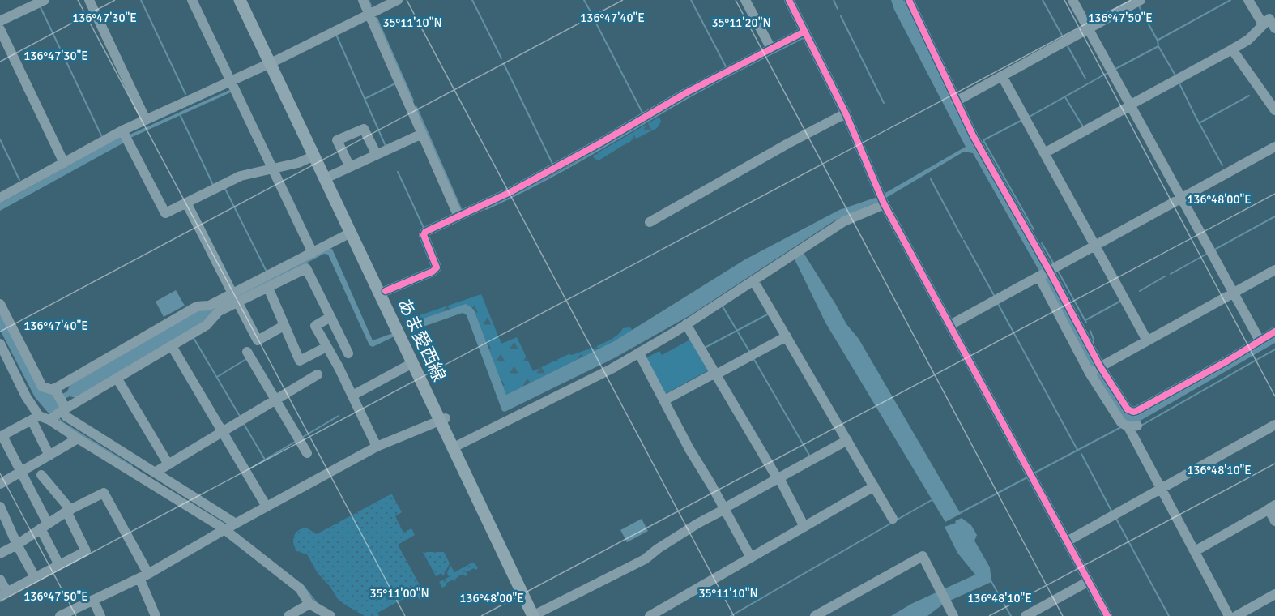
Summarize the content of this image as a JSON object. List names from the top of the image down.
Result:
{
  "streets": {
    "main road": ["あま愛西線"]
  },
  "coordinates": [
    "136°47'30\"E",
    "136°47'40\"E",
    "136°47'50\"E",
    "35°11'10\"N",
    "35°11'20\"N",
    "136°48'00\"E",
    "136°48'10\"E",
    "35°11'00\"N"
  ]
}
